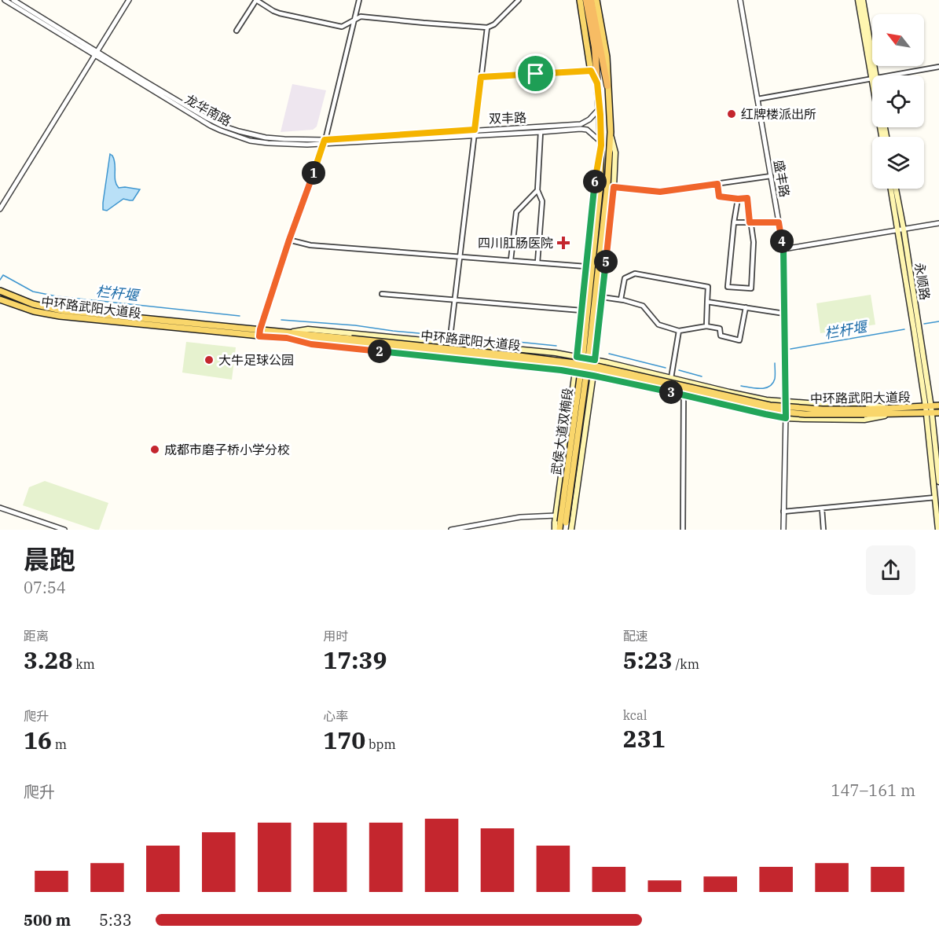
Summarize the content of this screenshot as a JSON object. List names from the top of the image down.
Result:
{
  "streets": {
    "main road": ["永顺路", "中环路武阳大道段", "武侯大道双楠段"],
    "street": ["龙华南路", "双丰路", "盛丰路"]
  },
  "crossings": [
    ["龙华南路", "双丰路"],
    ["双丰路", "武侯大道双楠段"],
    ["永顺路", "中环路武阳大道段"]
  ],
  "water": ["栏杆堰"],
  "places": {
    "other": ["红牌楼派出所", "大牛足球公园", "成都市磨子桥小学分校"],
    "health": ["四川肛肠医院"]
  },
  "north": "top left",
  "page": {
    "pins": [
      "1",
      "6",
      "4",
      "5",
      "2",
      "3"
    ],
    "heading": ["晨跑", "07:54"],
    "stats": [
      ["距离", "3.28 km"],
      ["用时", "17:39"],
      ["配速", "5:23 /km"],
      ["爬升", "16 m"],
      ["心率", "170 bpm"],
      ["kcal", "231"]
    ],
    "chart": ["爬升", "147–161 m"],
    "list": [
      {
        "name": "500 m",
        "note": "5:33"
      }
    ]
  }
}
